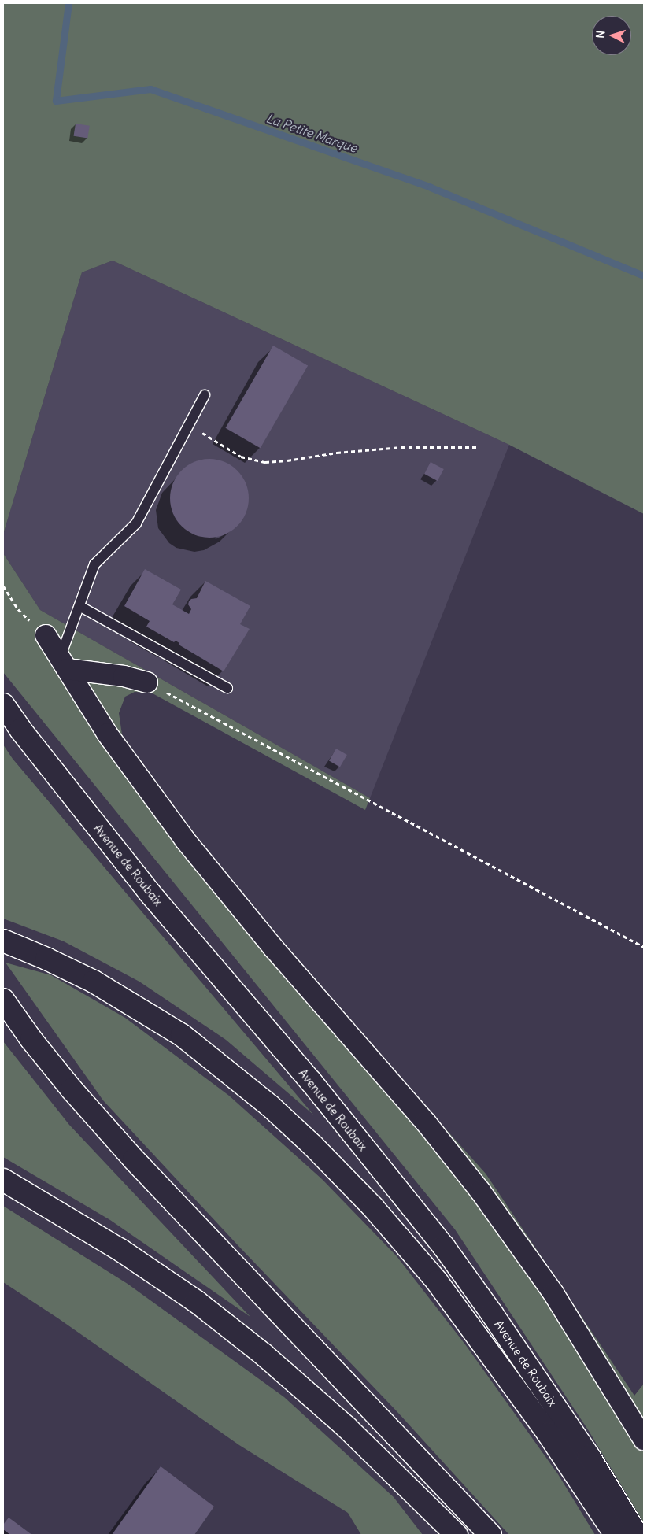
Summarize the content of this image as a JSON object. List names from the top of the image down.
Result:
{
  "streets": {
    "highway": ["Avenue de Roubaix"]
  },
  "water": ["La Petite Marque"],
  "north": "left"
}
